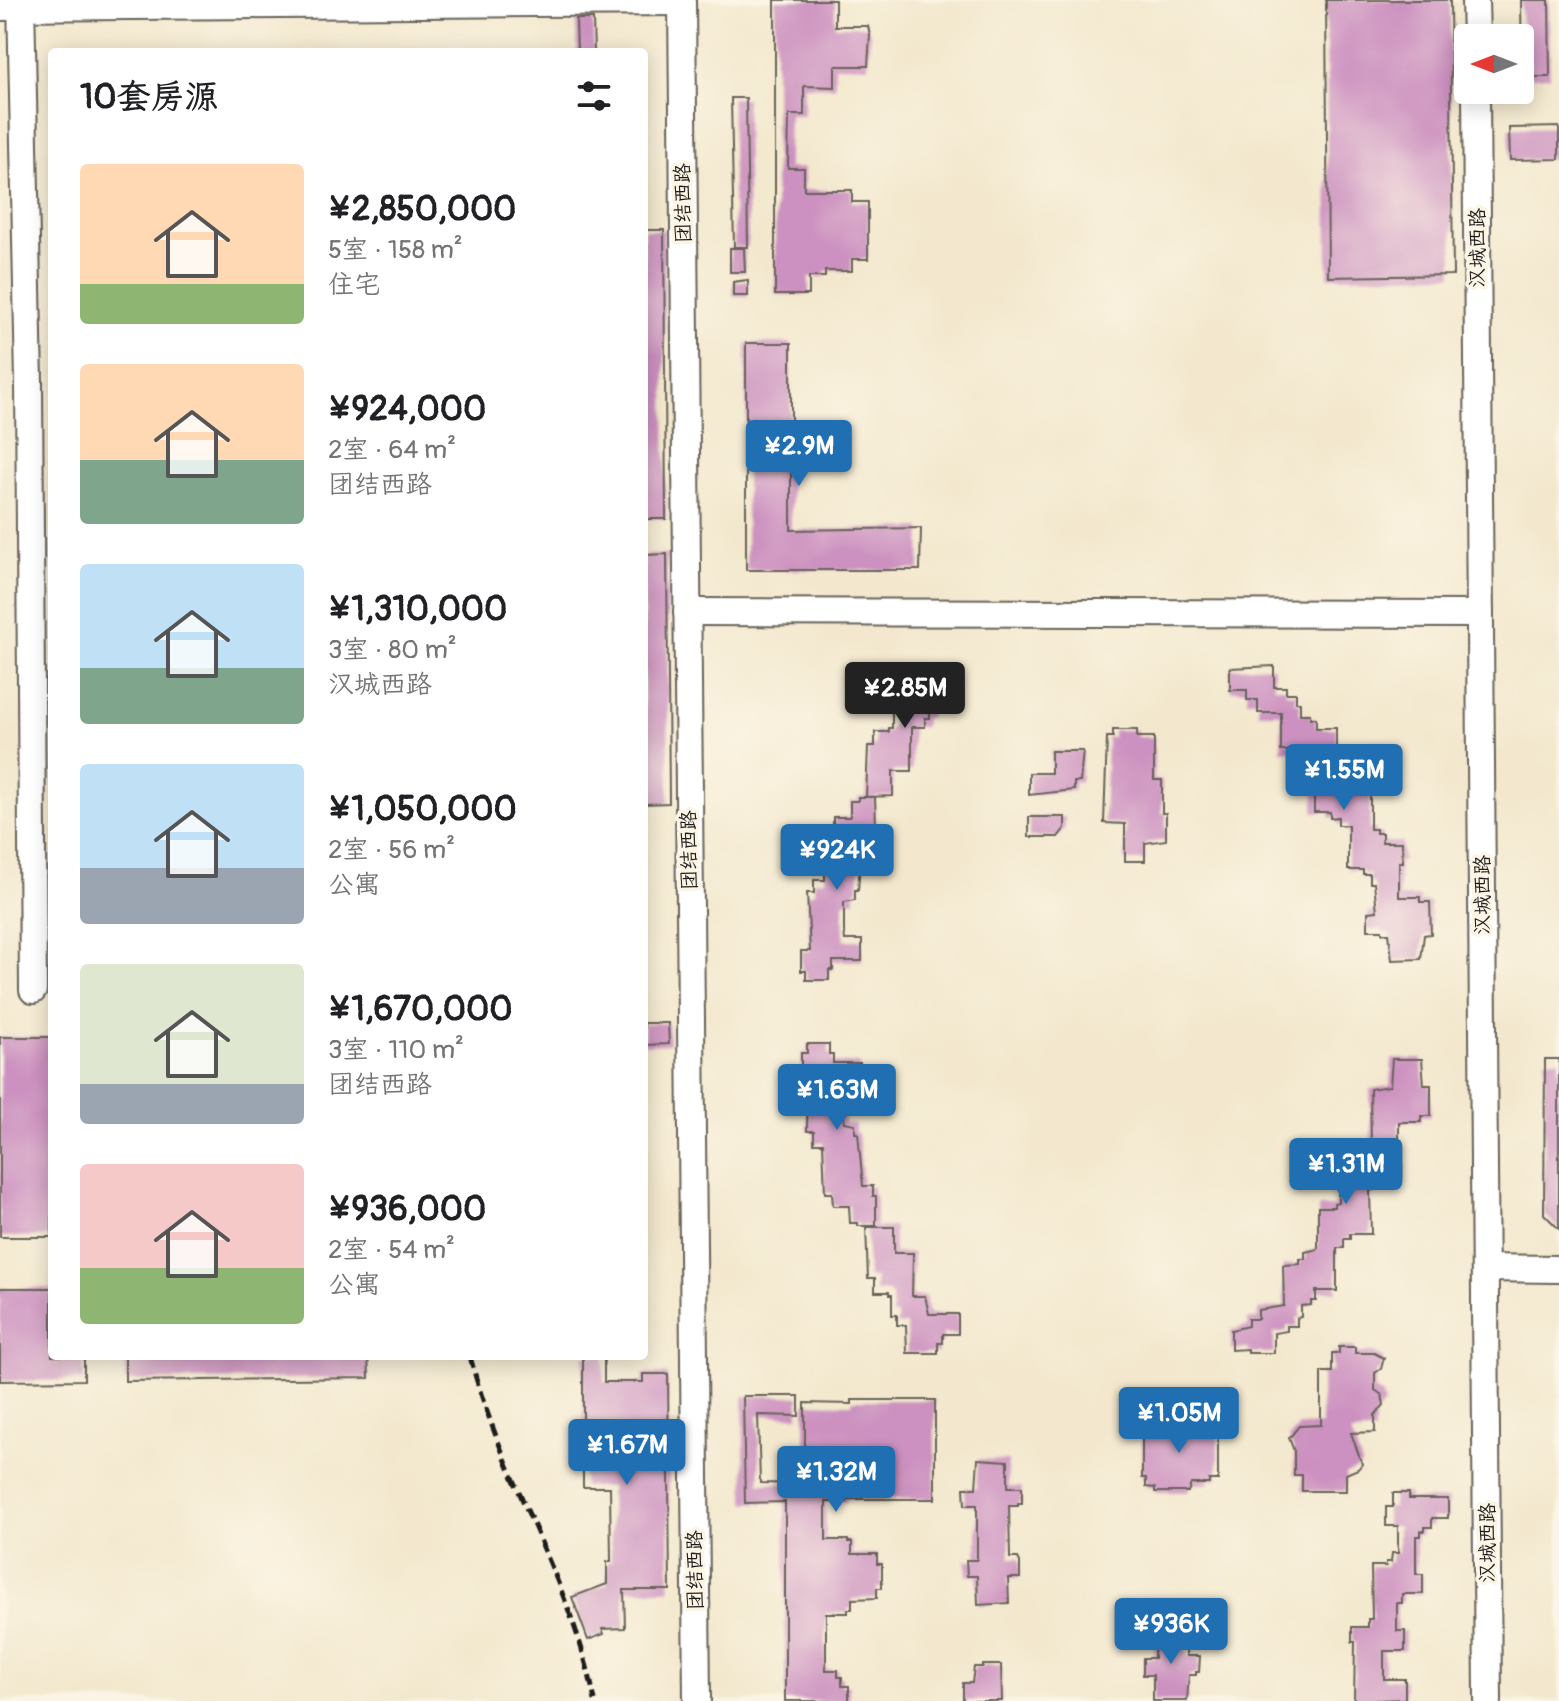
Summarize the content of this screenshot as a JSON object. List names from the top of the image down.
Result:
{
  "streets": {
    "street": ["团结西路", "汉城西路"]
  },
  "north": "left",
  "page": {
    "heading": "10套房源",
    "list": [
      {
        "name": "¥2,850,000",
        "note": "5室 · 158 m² · 住宅"
      },
      {
        "name": "¥924,000",
        "note": "2室 · 64 m² · 团结西路"
      },
      {
        "name": "¥1,310,000",
        "note": "3室 · 80 m² · 汉城西路"
      },
      {
        "name": "¥1,050,000",
        "note": "2室 · 56 m² · 公寓"
      },
      {
        "name": "¥1,670,000",
        "note": "3室 · 110 m² · 团结西路"
      },
      {
        "name": "¥936,000",
        "note": "2室 · 54 m² · 公寓"
      }
    ],
    "price": [
      "¥2.9M",
      "¥2.85M",
      "¥1.55M",
      "¥924K",
      "¥1.63M",
      "¥1.31M",
      "¥1.05M",
      "¥1.67M",
      "¥1.32M",
      "¥936K"
    ]
  }
}
